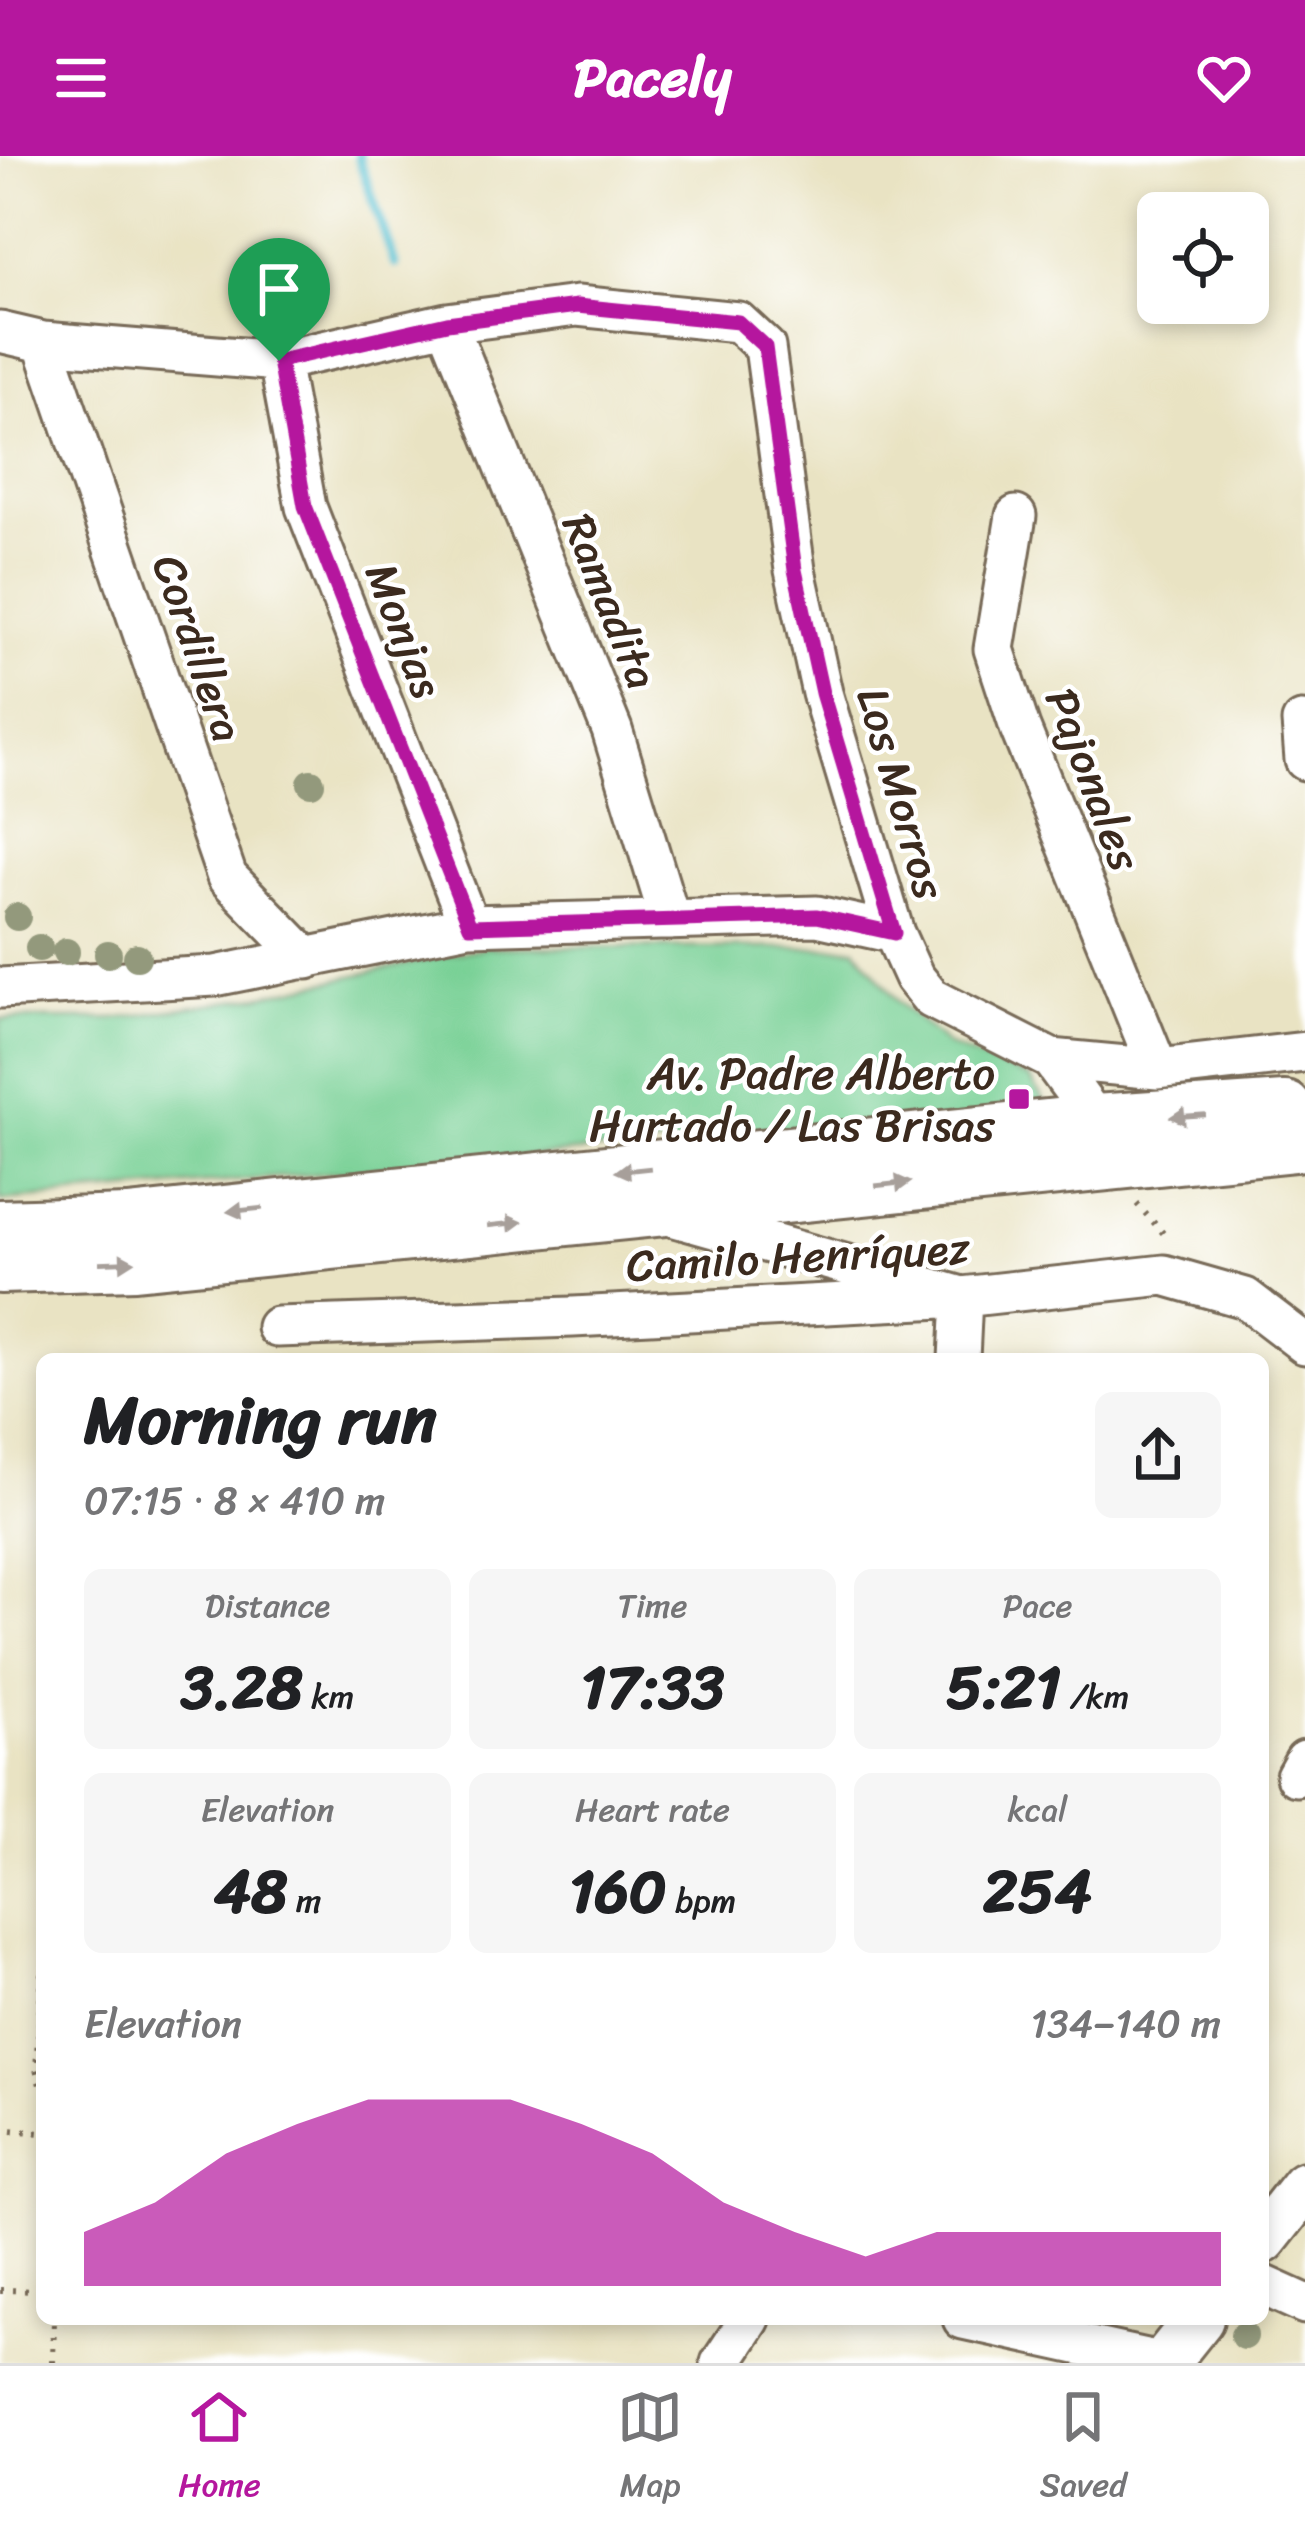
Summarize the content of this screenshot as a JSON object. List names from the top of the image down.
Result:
{
  "streets": {
    "street": [
      "Ramadita",
      "Monjas",
      "Cordillera",
      "Pajonales",
      "Los Morros",
      "Camilo Henríquez"
    ]
  },
  "crossings": [
    ["Ramadita", "Los Morros"]
  ],
  "places": {
    "transit": ["Av. Padre Alberto Hurtado / Las Brisas"]
  },
  "page": {
    "header": "Pacely",
    "heading": ["Morning run", "07:15 · 8 × 410 m"],
    "stats": [
      ["Distance", "3.28 km"],
      ["Time", "17:33"],
      ["Pace", "5:21 /km"],
      ["Elevation", "48 m"],
      ["Heart rate", "160 bpm"],
      ["kcal", "254"]
    ],
    "chart": ["Elevation", "134–140 m"],
    "tabs": ["Home", "Map", "Saved"]
  }
}
